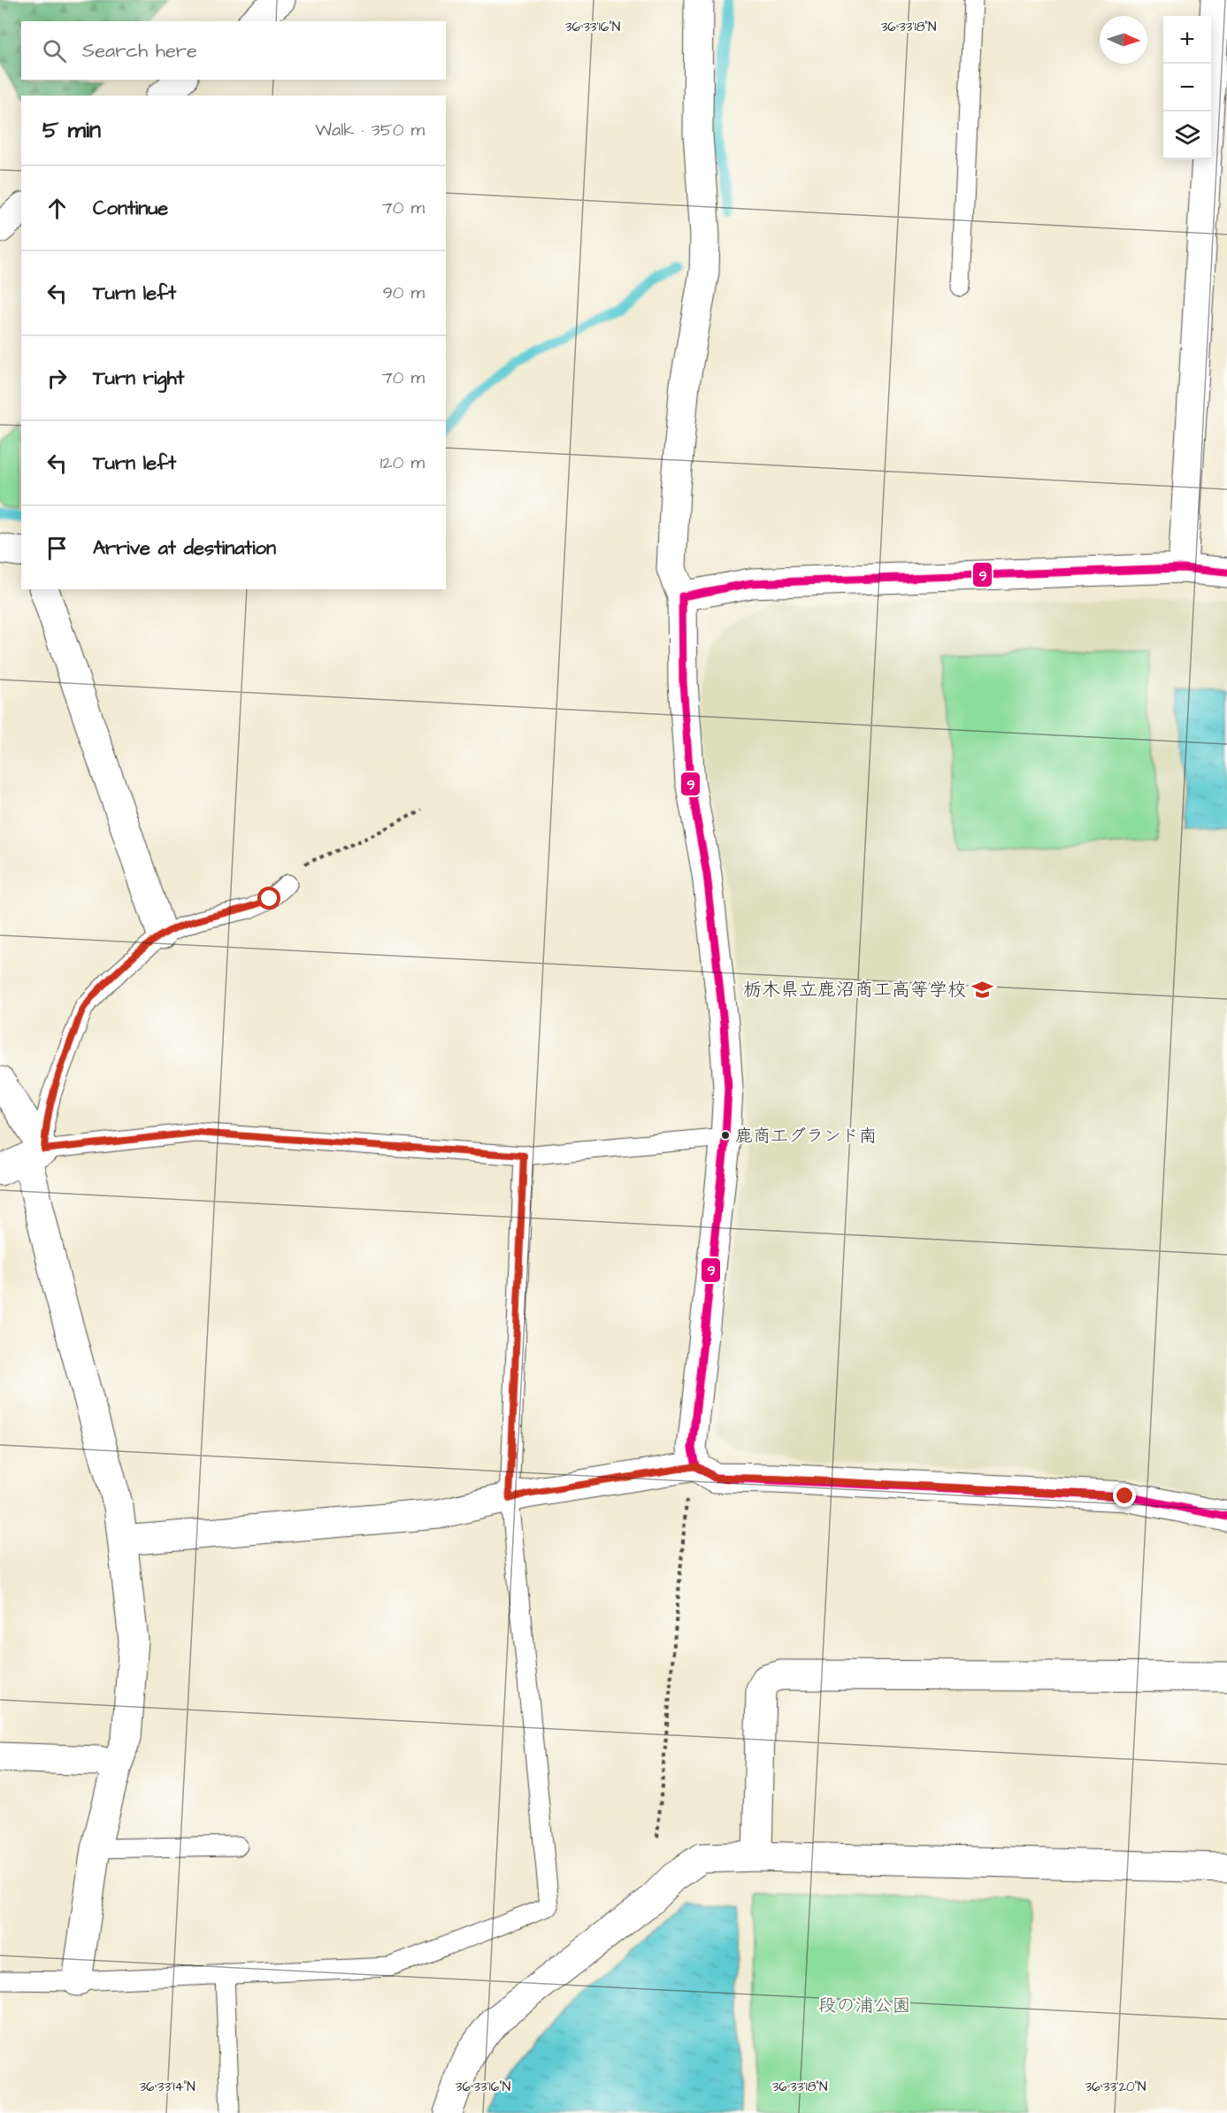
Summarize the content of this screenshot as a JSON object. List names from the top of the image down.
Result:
{
  "parks": ["段の浦公園"],
  "places": {
    "school or university": ["栃木県立鹿沼商工高等学校"],
    "other": ["鹿商工グランド南"]
  },
  "lines": ["transit line 9"],
  "north": "right",
  "page": {
    "map_buttons": ["+", "−"],
    "search": "Search here",
    "heading": ["5 min", "Walk · 350 m"],
    "list": [
      ["Continue", "70 m"],
      ["Turn left", "90 m"],
      ["Turn right", "70 m"],
      ["Turn left", "120 m"],
      "Arrive at destination"
    ]
  },
  "coordinates": [
    "36°33'16\"N",
    "36°33'18\"N",
    "36°33'14\"N",
    "36°33'20\"N"
  ]
}
